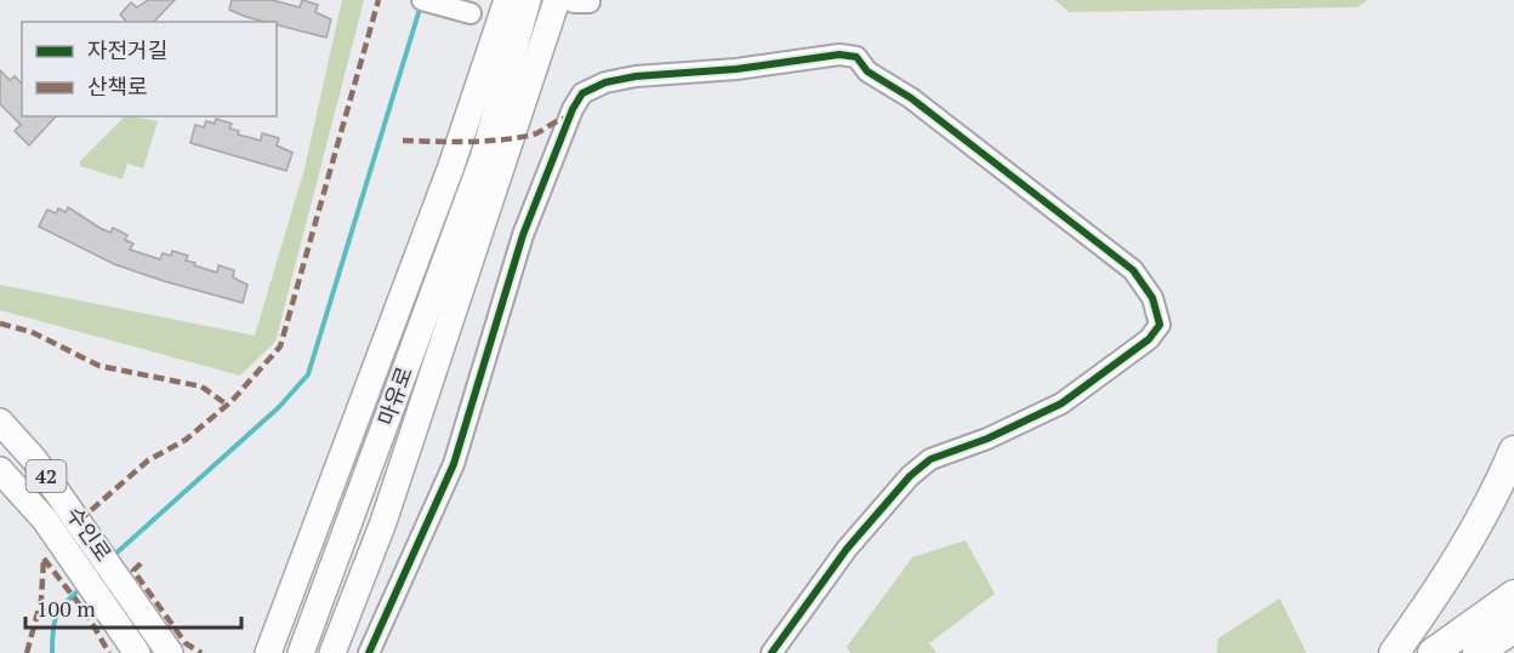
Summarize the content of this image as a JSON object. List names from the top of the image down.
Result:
{
  "streets": {
    "main road": ["마유로", "42", "수인로"]
  },
  "legend": ["자전거길", "산책로"],
  "scale_bar": "100 m"
}
